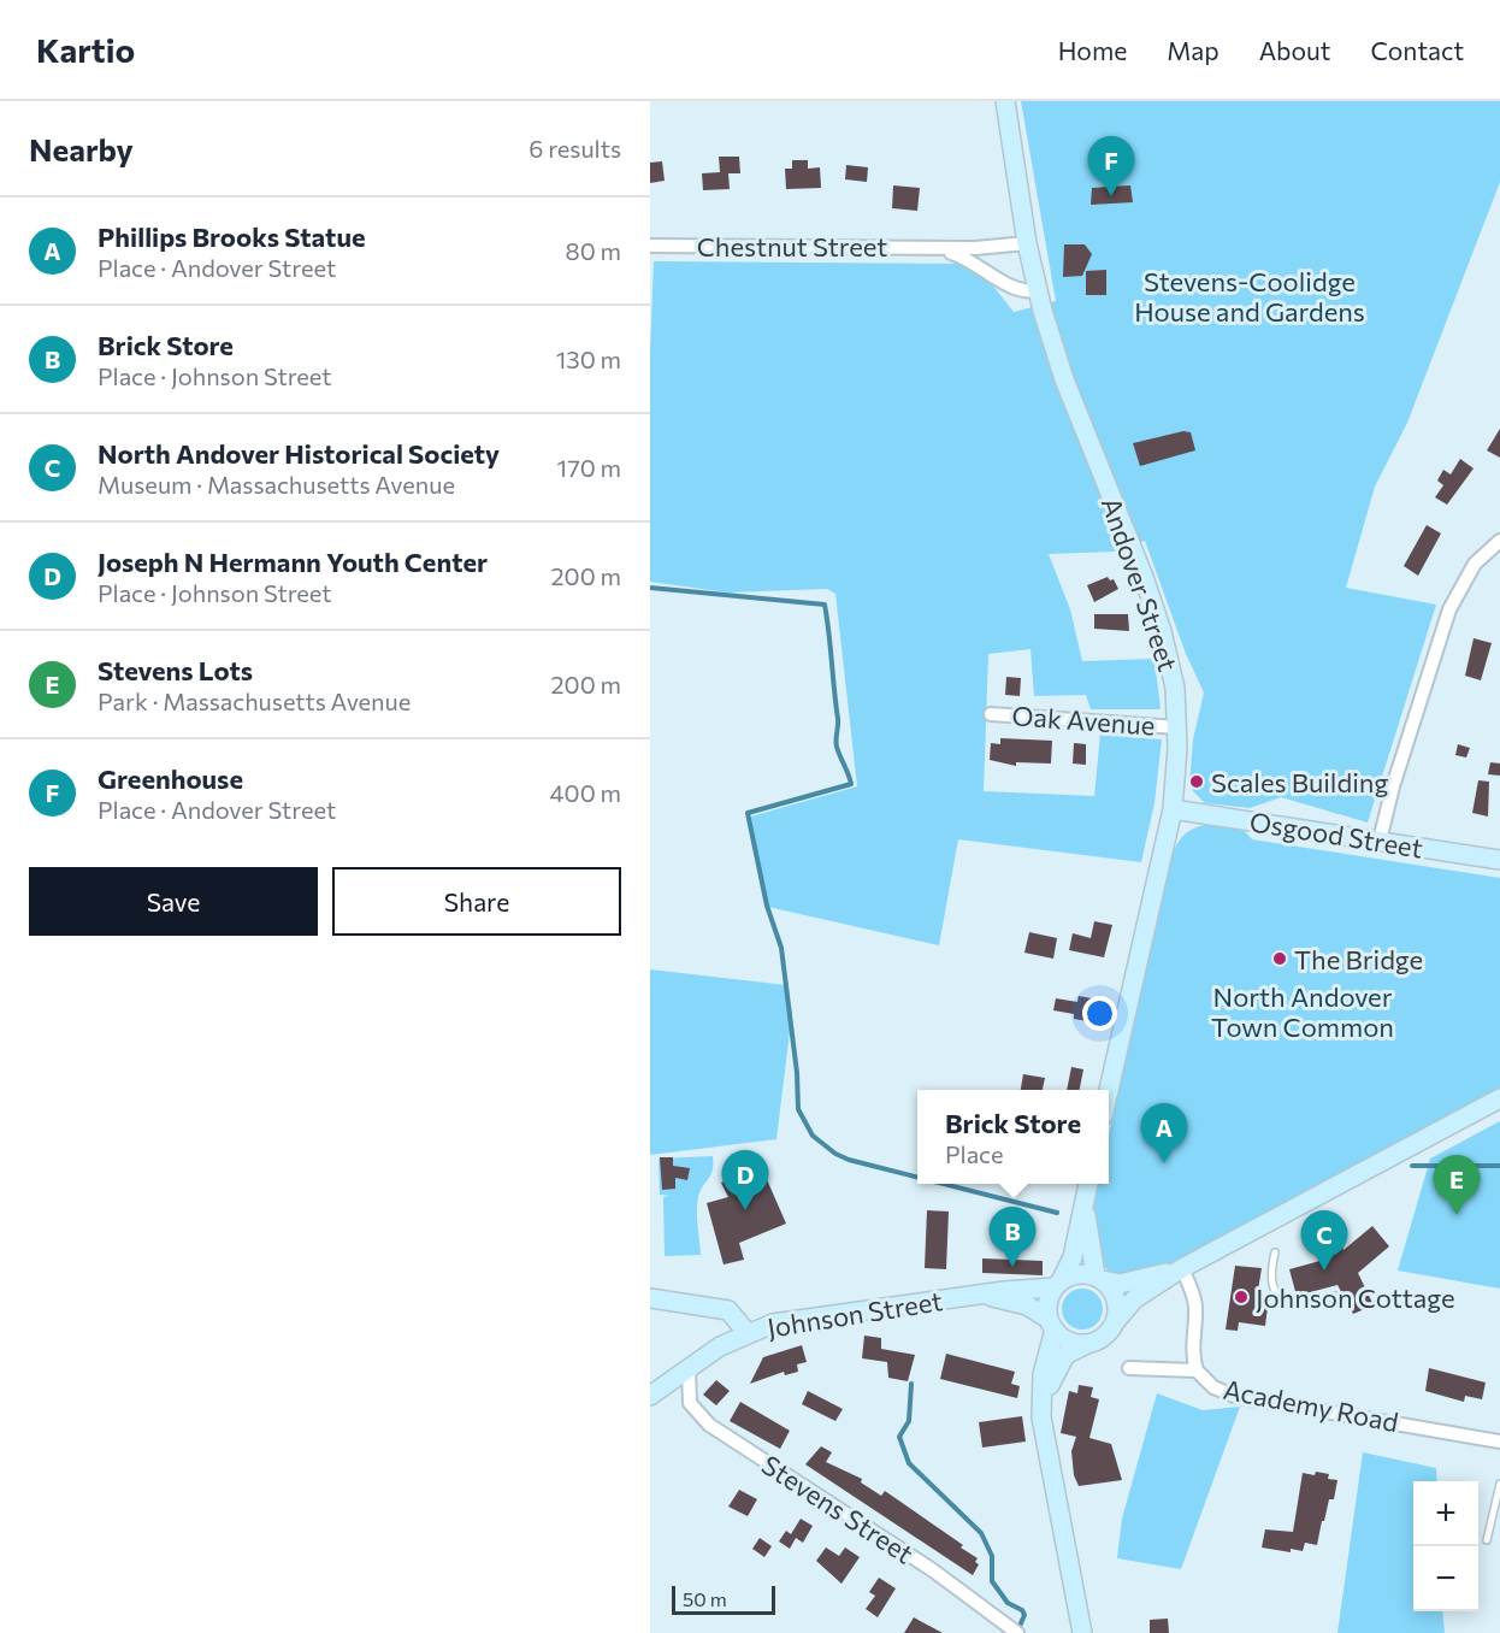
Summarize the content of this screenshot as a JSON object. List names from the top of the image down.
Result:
{
  "streets": {
    "main road": ["Andover Street", "Osgood Street", "Johnson Street"],
    "street": [
      "Chestnut Street",
      "Oak Avenue",
      "Academy Road",
      "Stevens Street"
    ]
  },
  "crossings": [
    ["Chestnut Street", "Andover Street"],
    ["Andover Street", "Oak Avenue"],
    ["Andover Street", "Osgood Street"]
  ],
  "parks": ["Stevens-Coolidge House and Gardens", "North Andover Town Common"],
  "places": ["Scales Building", "The Bridge", "Johnson Cottage"],
  "scale_bar": "50 m",
  "page": {
    "header": "Kartio",
    "nav": [
      "Home",
      "Map",
      "About",
      "Contact"
    ],
    "heading": ["Nearby", "6 results"],
    "pins": [
      "F",
      "A",
      "D",
      "E",
      "B",
      "C"
    ],
    "list": [
      {
        "mark": "A",
        "name": "Phillips Brooks Statue",
        "note": "Place · Andover Street",
        "value": "80 m"
      },
      {
        "mark": "B",
        "name": "Brick Store",
        "note": "Place · Johnson Street",
        "value": "130 m"
      },
      {
        "mark": "C",
        "name": "North Andover Historical Society",
        "note": "Museum · Massachusetts Avenue",
        "value": "170 m"
      },
      {
        "mark": "D",
        "name": "Joseph N Hermann Youth Center",
        "note": "Place · Johnson Street",
        "value": "200 m"
      },
      {
        "mark": "E",
        "name": "Stevens Lots",
        "note": "Park · Massachusetts Avenue",
        "value": "200 m"
      },
      {
        "mark": "F",
        "name": "Greenhouse",
        "note": "Place · Andover Street",
        "value": "400 m"
      }
    ],
    "buttons": ["Save", "Share"],
    "popup": ["Brick Store", "Place"],
    "map_buttons": ["+", "−"],
    "scale": "50 m"
  }
}
